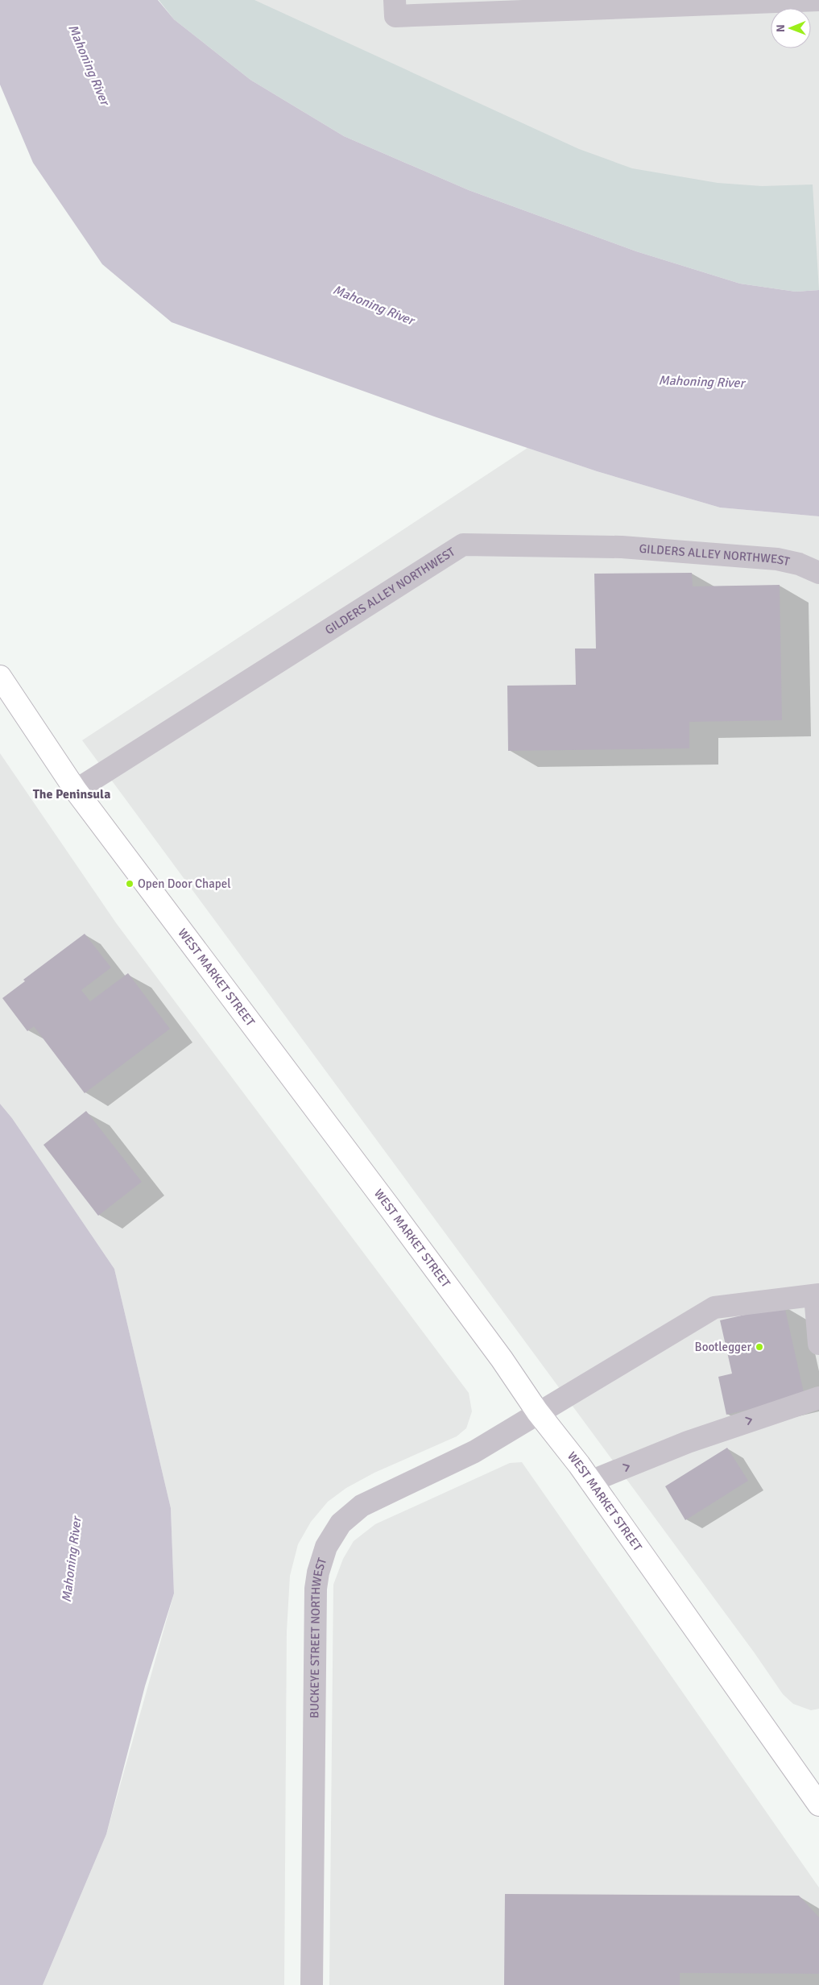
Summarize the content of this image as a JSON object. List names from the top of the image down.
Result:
{
  "streets": {
    "main road": ["WEST MARKET STREET"],
    "street": ["GILDERS ALLEY NORTHWEST", "BUCKEYE STREET NORTHWEST"]
  },
  "crossings": [
    ["GILDERS ALLEY NORTHWEST", "WEST MARKET STREET"],
    ["WEST MARKET STREET", "BUCKEYE STREET NORTHWEST"]
  ],
  "districts": ["The Peninsula"],
  "water": ["Mahoning River"],
  "places": ["Open Door Chapel", "Bootlegger"],
  "north": "left"
}
